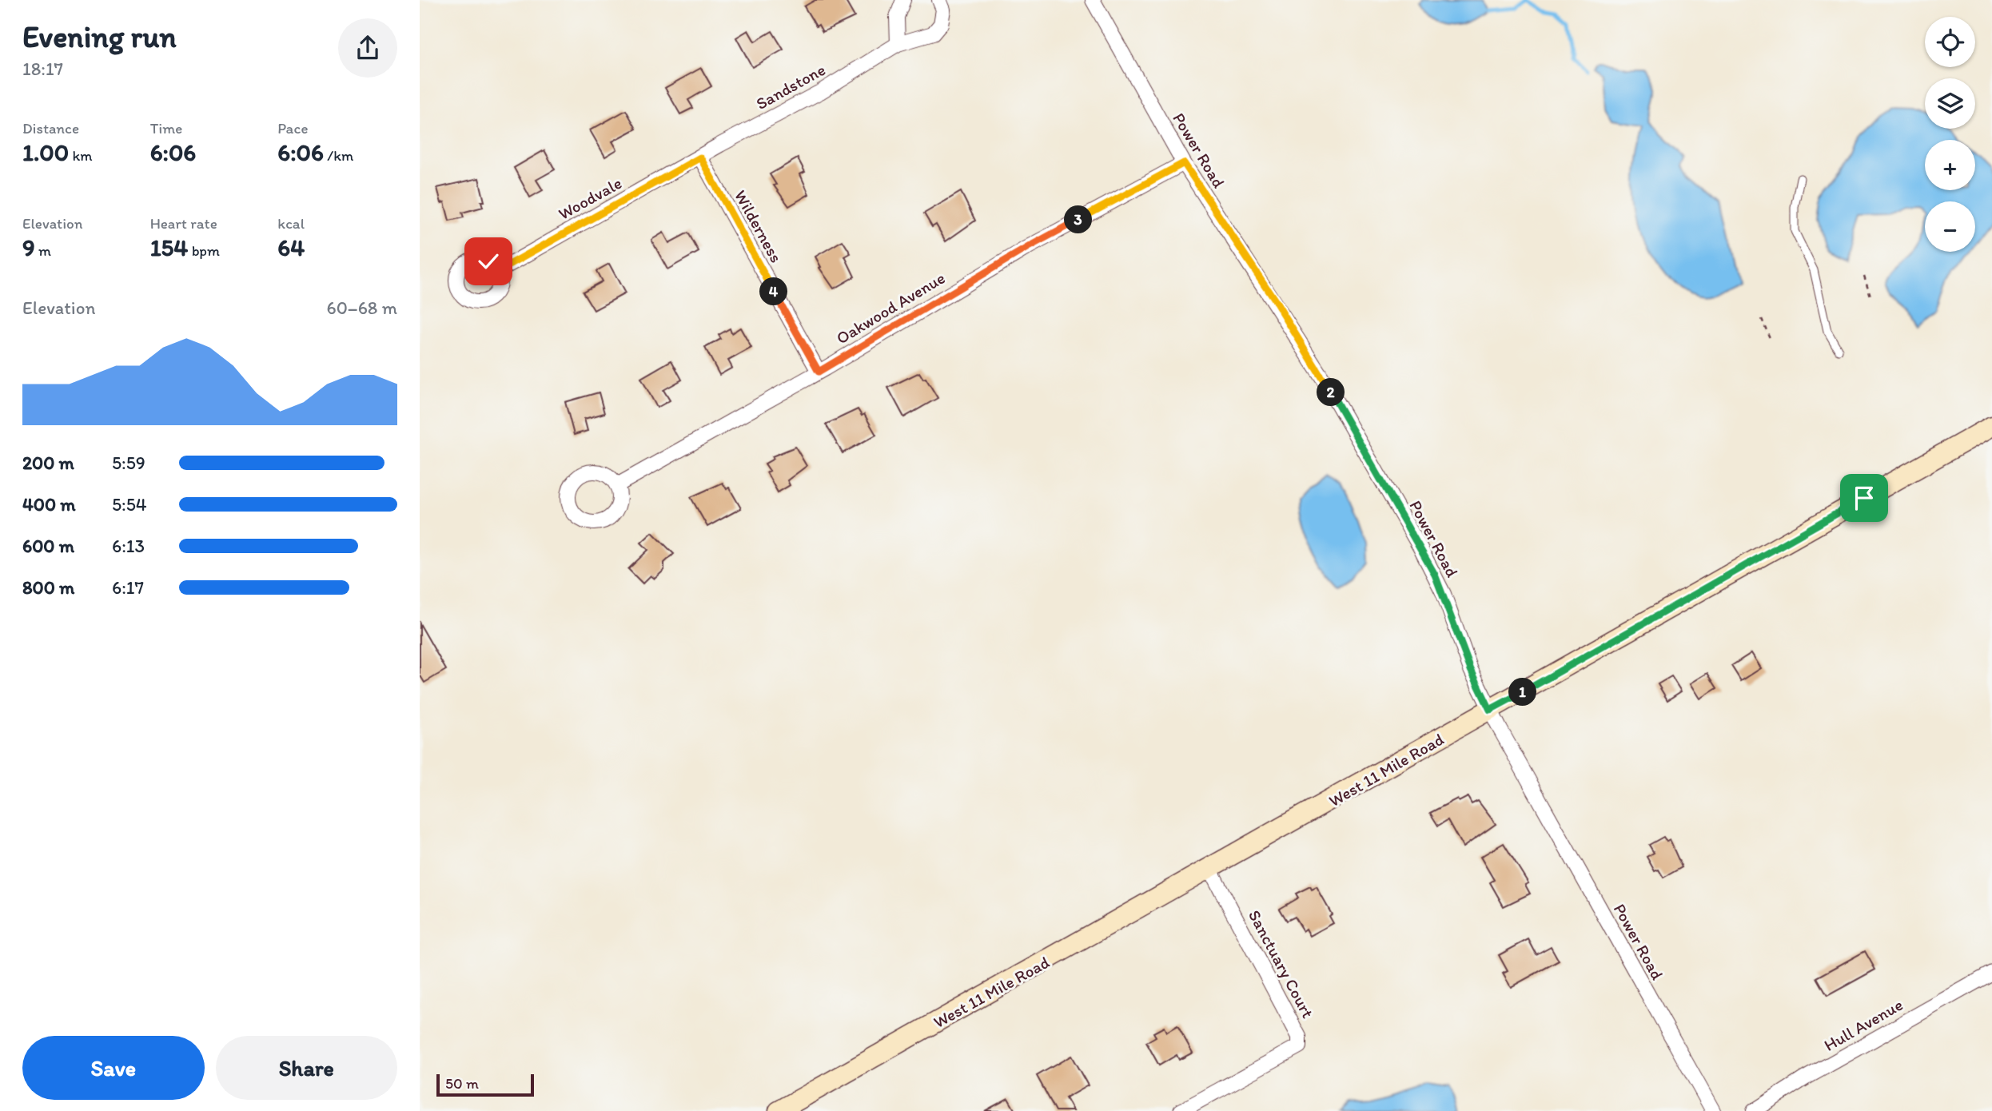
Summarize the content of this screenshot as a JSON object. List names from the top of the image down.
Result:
{
  "streets": {
    "street": [
      "Sandstone",
      "Power Road",
      "Woodvale",
      "Wilderness",
      "Oakwood Avenue",
      "West 11 Mile Road",
      "Sanctuary Court",
      "Hull Avenue"
    ]
  },
  "crossings": [
    ["Sandstone", "Woodvale"],
    ["Sandstone", "Wilderness"],
    ["Power Road", "Oakwood Avenue"],
    ["Power Road", "West 11 Mile Road"],
    ["Woodvale", "Wilderness"],
    ["Wilderness", "Oakwood Avenue"],
    ["West 11 Mile Road", "Sanctuary Court"]
  ],
  "scale_bar": "50 m",
  "page": {
    "heading": ["Evening run", "18:17"],
    "map_buttons": ["+", "−"],
    "stats": [
      ["Distance", "1.00 km"],
      ["Time", "6:06"],
      ["Pace", "6:06 /km"],
      ["Elevation", "9 m"],
      ["Heart rate", "154 bpm"],
      ["kcal", "64"]
    ],
    "pins": [
      "3",
      "4",
      "2",
      "1"
    ],
    "chart": ["Elevation", "60–68 m"],
    "list": [
      {
        "name": "200 m",
        "note": "5:59"
      },
      {
        "name": "400 m",
        "note": "5:54"
      },
      {
        "name": "600 m",
        "note": "6:13"
      },
      {
        "name": "800 m",
        "note": "6:17"
      }
    ],
    "buttons": ["Save", "Share"],
    "scale": "50 m"
  }
}
